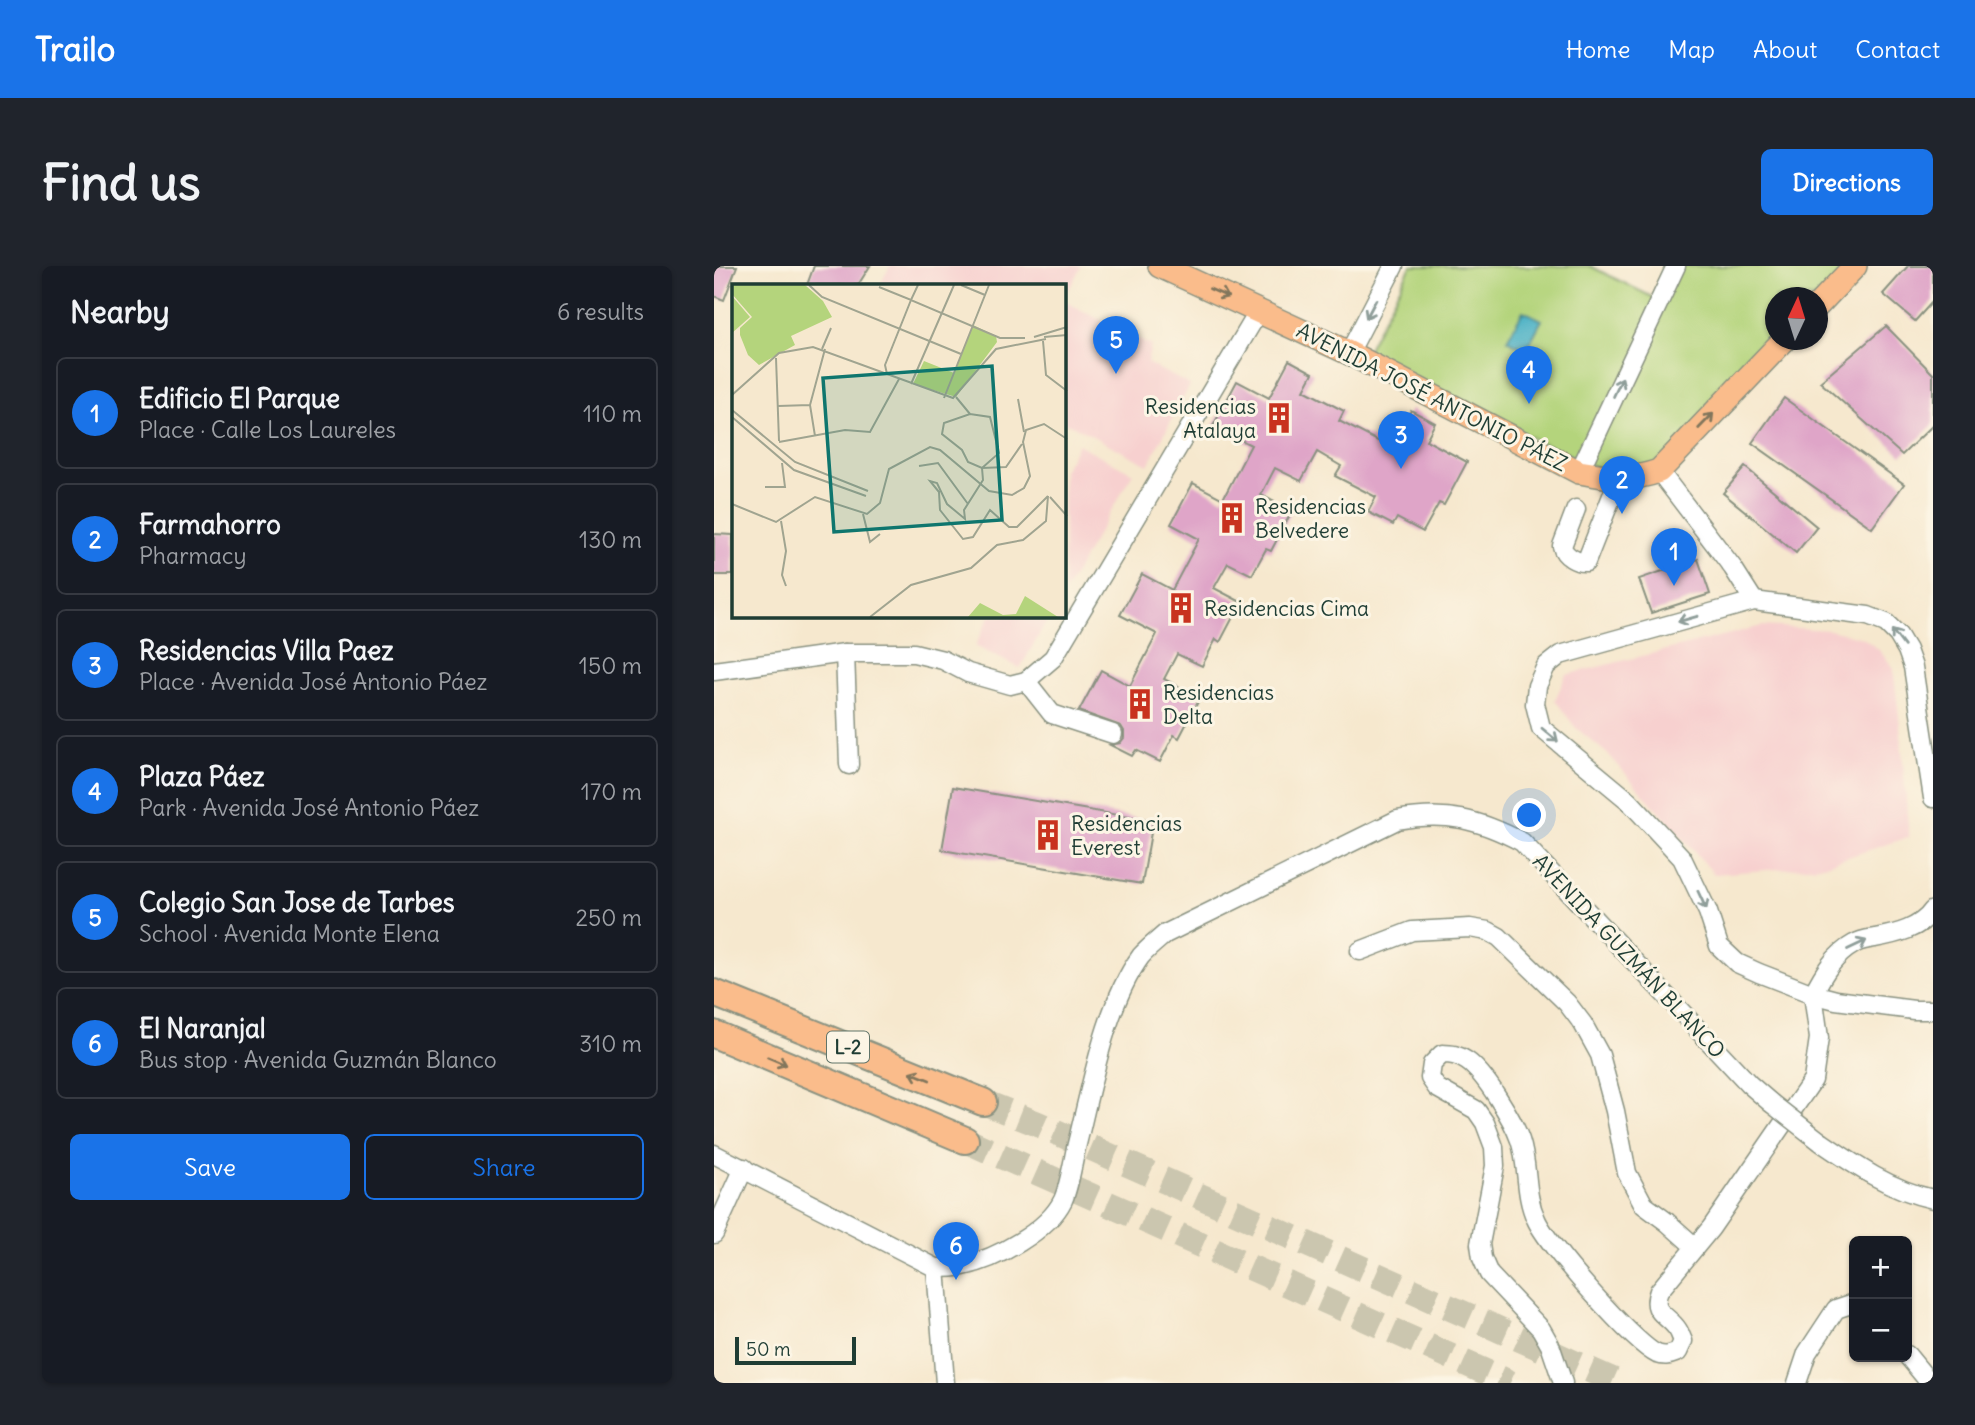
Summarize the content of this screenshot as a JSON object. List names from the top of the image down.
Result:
{
  "streets": {
    "highway": ["L-2"],
    "main road": ["AVENIDA JOSÉ ANTONIO PÁEZ"],
    "street": ["AVENIDA GUZMÁN BLANCO"]
  },
  "places": {
    "building": [
      "Residencias Atalaya",
      "Residencias Belvedere",
      "Residencias Cima",
      "Residencias Delta",
      "Residencias Everest"
    ]
  },
  "scale_bar": "50 m",
  "north": "top",
  "page": {
    "header": "Trailo",
    "nav": [
      "Home",
      "Map",
      "About",
      "Contact"
    ],
    "buttons": [
      "Directions",
      ["Save", "Share"]
    ],
    "title": "Find us",
    "heading": ["Nearby", "6 results"],
    "pins": [
      "5",
      "4",
      "3",
      "2",
      "1",
      "6"
    ],
    "list": [
      {
        "mark": "1",
        "name": "Edificio El Parque",
        "note": "Place · Calle Los Laureles",
        "value": "110 m"
      },
      {
        "mark": "2",
        "name": "Farmahorro",
        "note": "Pharmacy",
        "value": "130 m"
      },
      {
        "mark": "3",
        "name": "Residencias Villa Paez",
        "note": "Place · Avenida José Antonio Páez",
        "value": "150 m"
      },
      {
        "mark": "4",
        "name": "Plaza Páez",
        "note": "Park · Avenida José Antonio Páez",
        "value": "170 m"
      },
      {
        "mark": "5",
        "name": "Colegio San Jose de Tarbes",
        "note": "School · Avenida Monte Elena",
        "value": "250 m"
      },
      {
        "mark": "6",
        "name": "El Naranjal",
        "note": "Bus stop · Avenida Guzmán Blanco",
        "value": "310 m"
      }
    ],
    "map_buttons": ["+", "−"],
    "scale": "50 m"
  }
}
